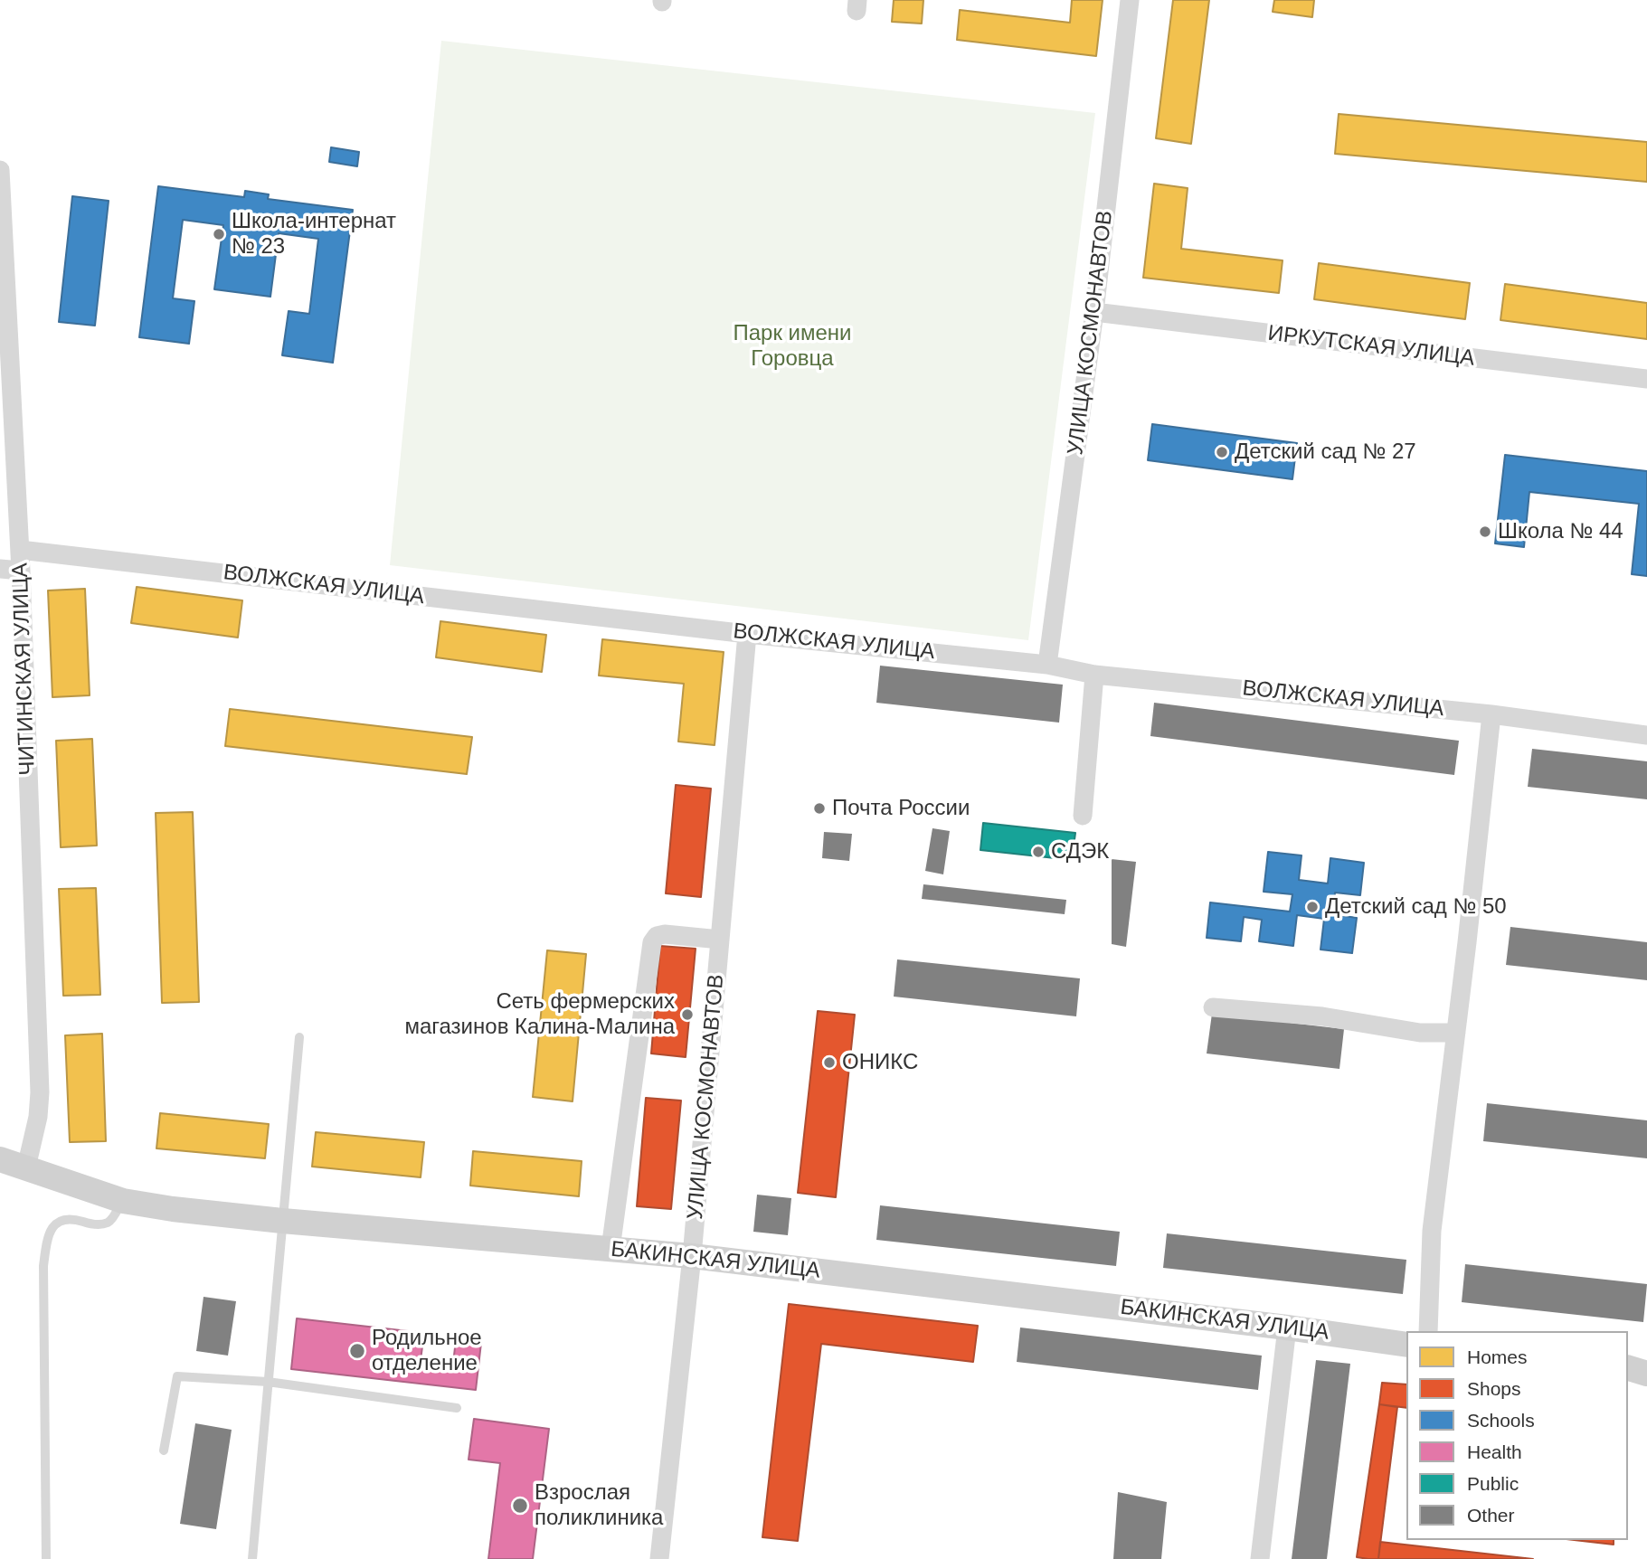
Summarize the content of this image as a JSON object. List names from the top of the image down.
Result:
{
  "streets": {
    "street": [
      "УЛИЦА КОСМОНАВТОВ",
      "ИРКУТСКАЯ УЛИЦА",
      "ВОЛЖСКАЯ УЛИЦА",
      "ЧИТИНСКАЯ УЛИЦА",
      "БАКИНСКАЯ УЛИЦА"
    ]
  },
  "crossings": [
    ["УЛИЦА КОСМОНАВТОВ", "ИРКУТСКАЯ УЛИЦА"],
    ["УЛИЦА КОСМОНАВТОВ", "ВОЛЖСКАЯ УЛИЦА"],
    ["УЛИЦА КОСМОНАВТОВ", "БАКИНСКАЯ УЛИЦА"],
    ["ВОЛЖСКАЯ УЛИЦА", "ЧИТИНСКАЯ УЛИЦА"],
    ["ЧИТИНСКАЯ УЛИЦА", "БАКИНСКАЯ УЛИЦА"]
  ],
  "parks": ["Парк имени Горовца"],
  "places": [
    "Школа-интернат № 23",
    "Детский сад № 27",
    "Школа № 44",
    "Почта России",
    "СДЭК",
    "Детский сад № 50",
    "Сеть фермерских магазинов Калина-Малина",
    "ОНИКС",
    "Родильное отделение",
    "Взрослая поликлиника"
  ],
  "legend": [
    "Homes",
    "Shops",
    "Schools",
    "Health",
    "Public",
    "Other"
  ]
}
